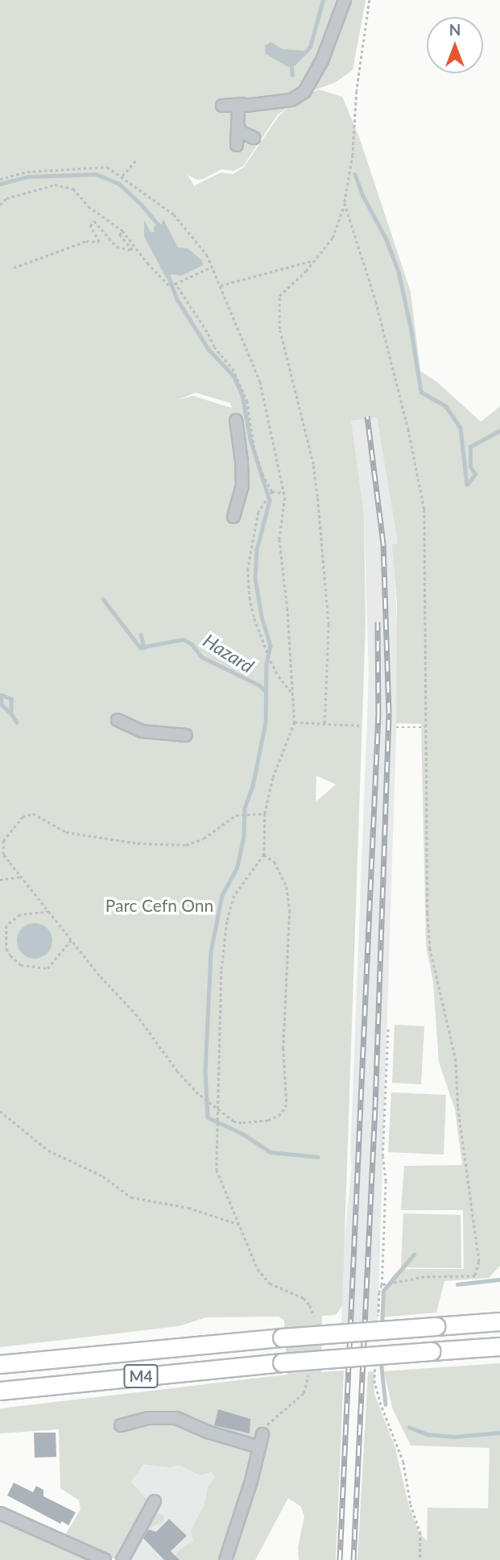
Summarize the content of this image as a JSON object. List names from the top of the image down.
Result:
{
  "streets": {
    "highway": ["M4"]
  },
  "water": ["Hazard"],
  "parks": ["Parc Cefn Onn"],
  "north": "top"
}
